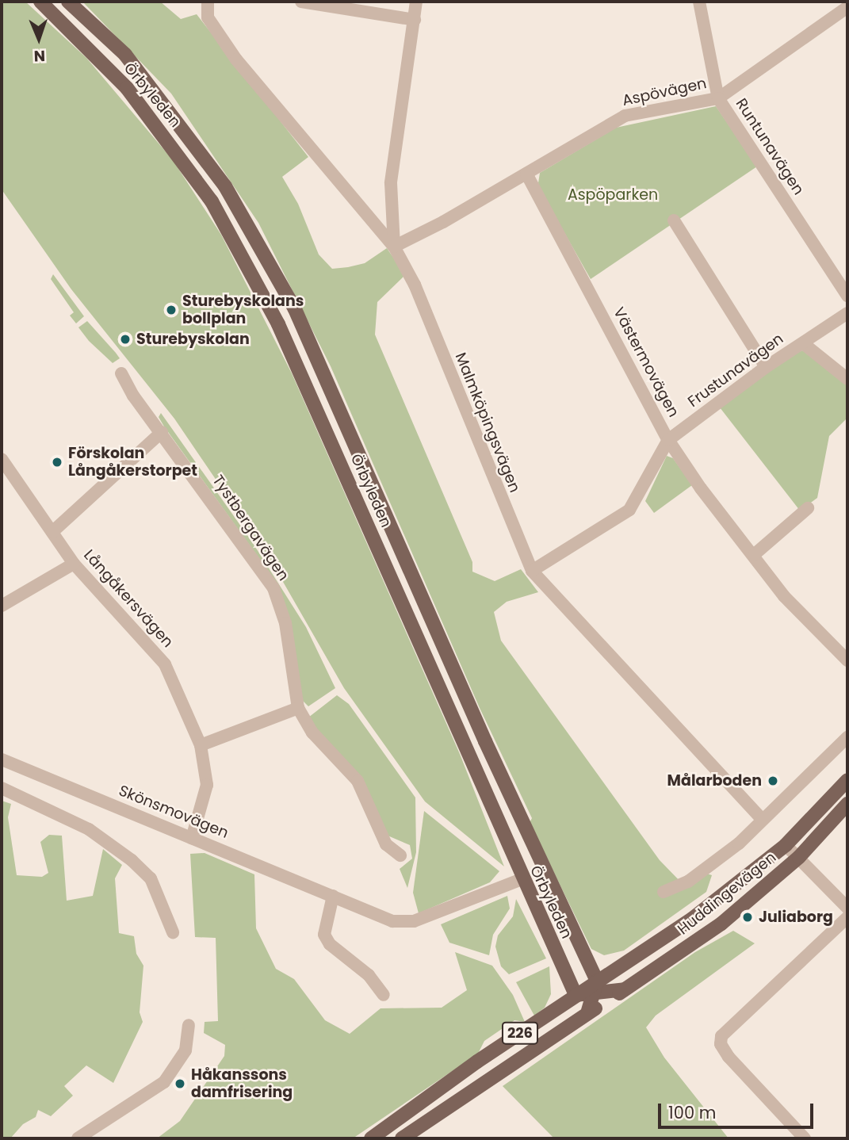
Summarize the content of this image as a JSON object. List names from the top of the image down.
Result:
{
  "streets": {
    "main road": ["Örbyleden", "Huddingevägen", "226"],
    "street": [
      "Aspövägen",
      "Runtunavägen",
      "Västermovägen",
      "Frustunavägen",
      "Malmköpingsvägen",
      "Tystbergavägen",
      "Långåkersvägen",
      "Skönsmovägen"
    ]
  },
  "crossings": [
    ["Aspövägen", "Runtunavägen"],
    ["Aspövägen", "Västermovägen"],
    ["Aspövägen", "Malmköpingsvägen"],
    ["Örbyleden", "Skönsmovägen"],
    ["Örbyleden", "Huddingevägen"],
    ["Västermovägen", "Frustunavägen"],
    ["Frustunavägen", "Malmköpingsvägen"],
    ["Långåkersvägen", "Skönsmovägen"]
  ],
  "parks": ["Aspöparken"],
  "places": [
    "Sturebyskolans bollplan",
    "Sturebyskolan",
    "Förskolan Långåkerstorpet",
    "Målarboden",
    "Juliaborg",
    "Håkanssons damfrisering"
  ],
  "scale_bar": "100 m",
  "north": "bottom"
}
